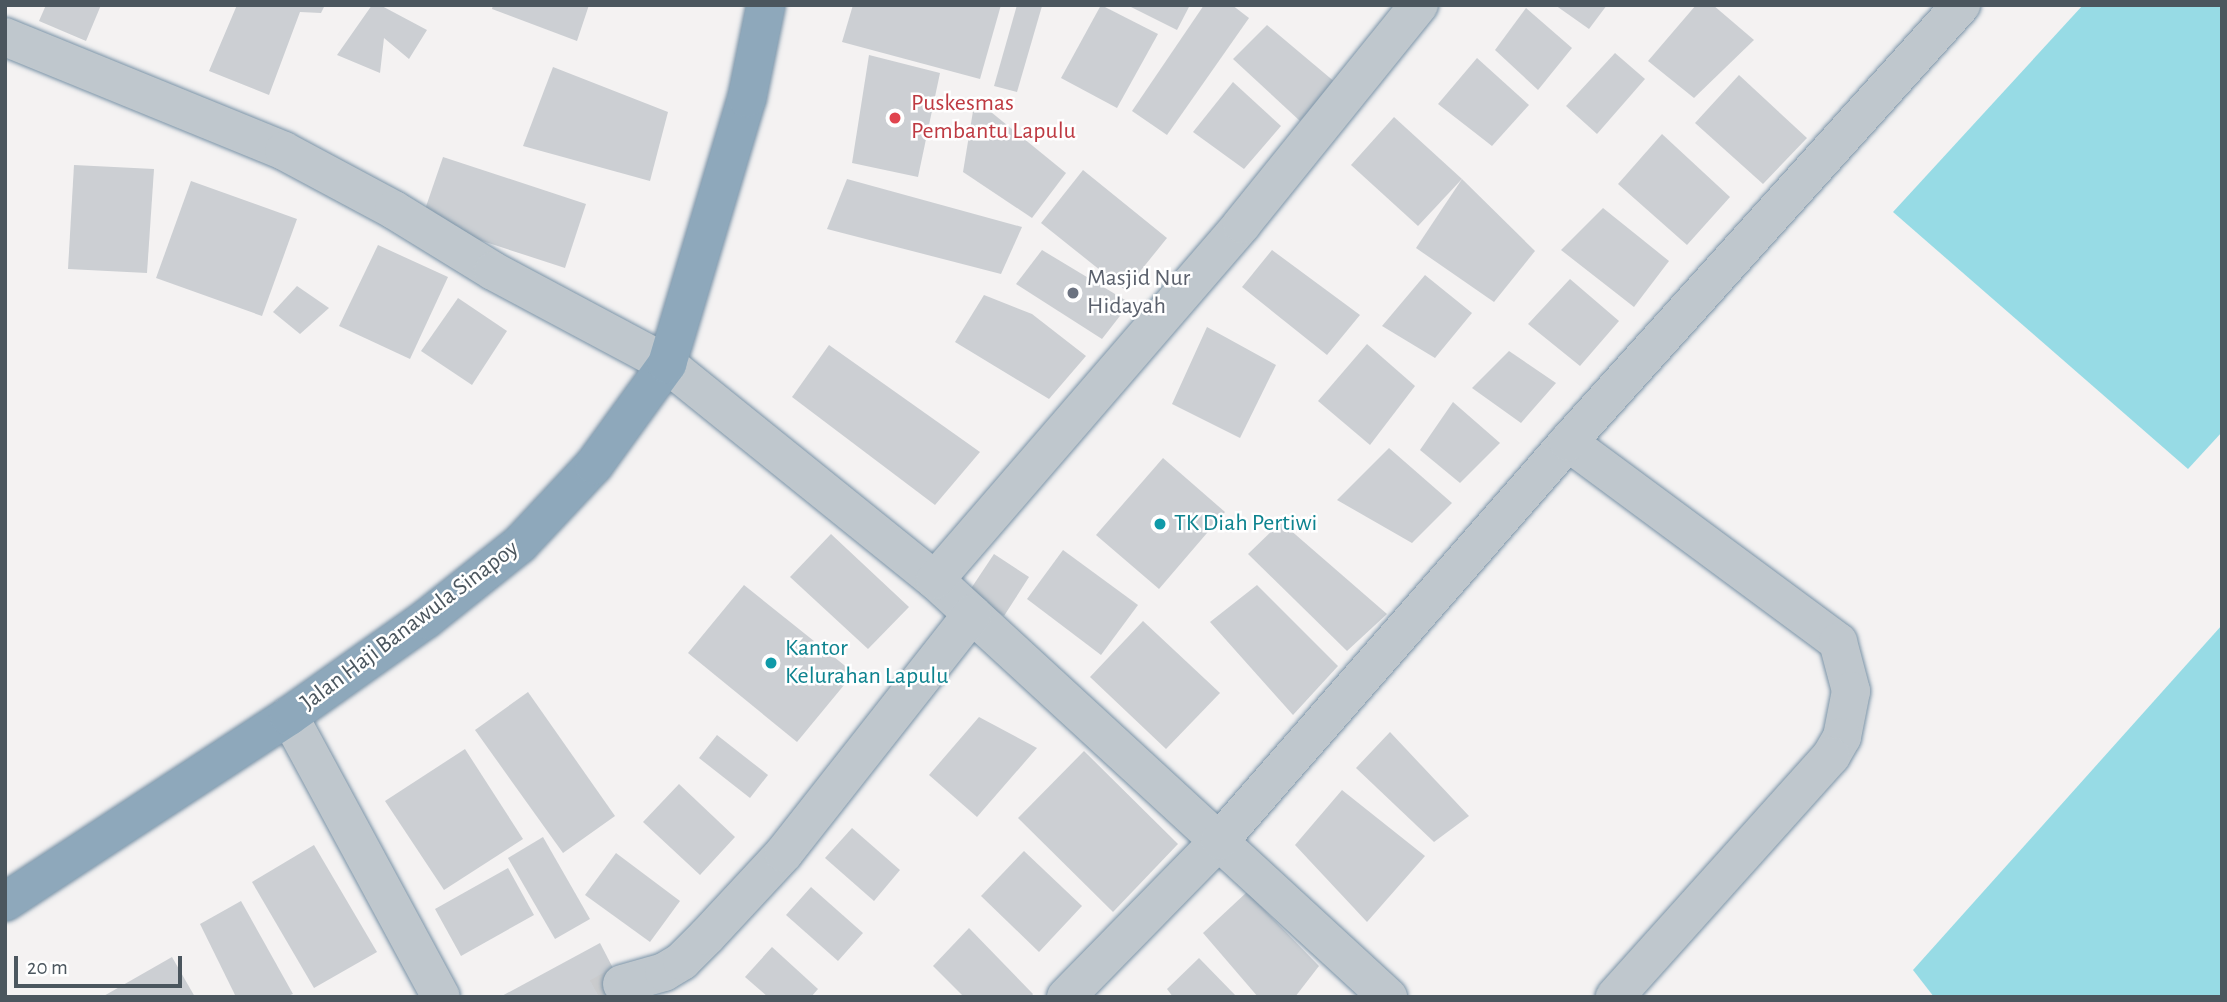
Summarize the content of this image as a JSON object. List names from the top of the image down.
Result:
{
  "streets": {
    "highway": ["Jalan Haji Banawula Sinapoy"]
  },
  "places": [
    "Puskesmas Pembantu Lapulu",
    "Masjid Nur Hidayah",
    "TK Diah Pertiwi",
    "Kantor Kelurahan Lapulu"
  ],
  "scale_bar": "20 m"
}
